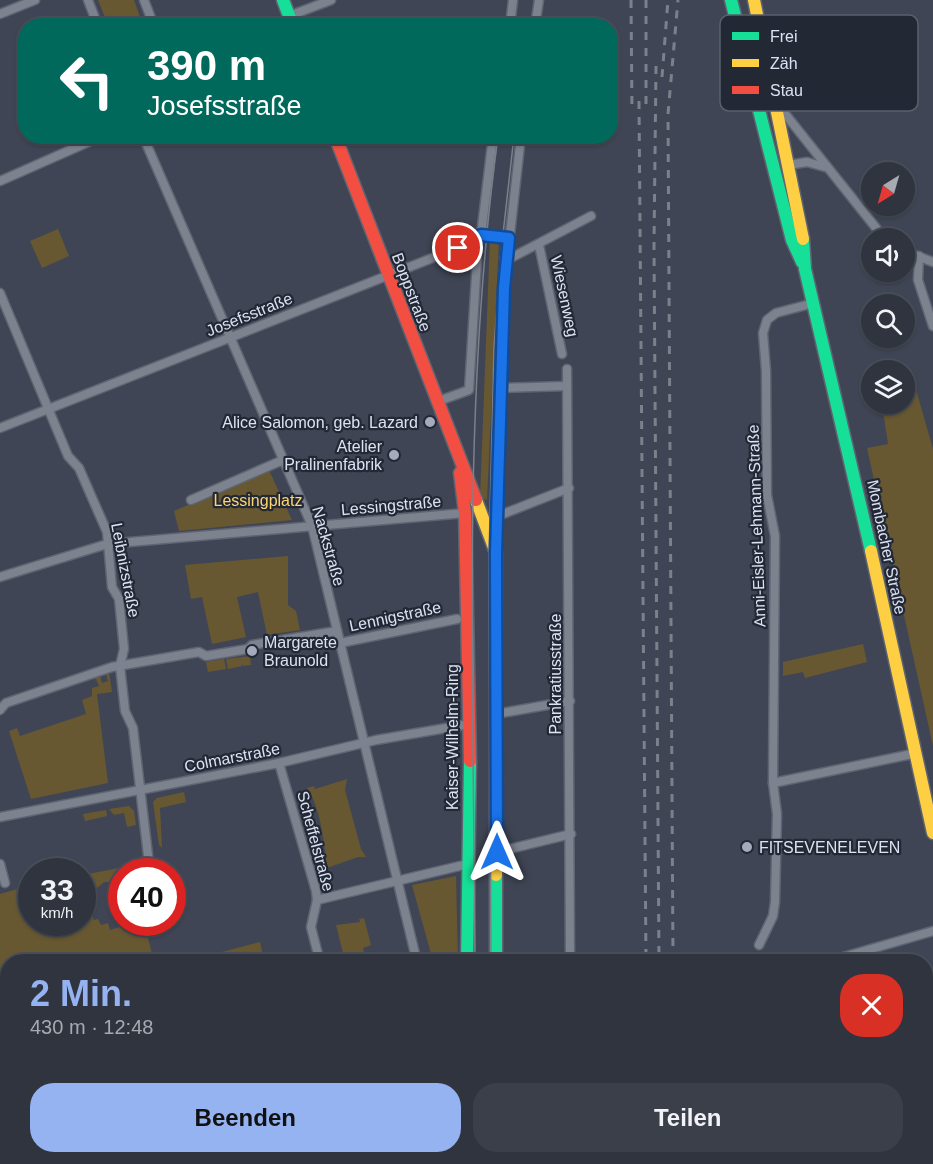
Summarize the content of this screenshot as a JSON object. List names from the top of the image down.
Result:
{
  "streets": {
    "street": [
      "Boppstraße",
      "Wiesenweg",
      "Josefsstraße",
      "Lessingstraße",
      "Anni-Eisler-Lehmann-Straße",
      "Nackstraße",
      "Mombacher Straße",
      "Leibnizstraße",
      "Lennigstraße",
      "Pankratiusstraße",
      "Kaiser-Wilhelm-Ring",
      "Colmarstraße",
      "Scheffelstraße"
    ]
  },
  "crossings": [
    ["Boppstraße", "Josefsstraße"],
    ["Boppstraße", "Lessingstraße"],
    ["Boppstraße", "Kaiser-Wilhelm-Ring"],
    ["Josefsstraße", "Nackstraße"],
    ["Josefsstraße", "Leibnizstraße"],
    ["Lessingstraße", "Nackstraße"],
    ["Lessingstraße", "Leibnizstraße"],
    ["Lessingstraße", "Kaiser-Wilhelm-Ring"],
    ["Anni-Eisler-Lehmann-Straße", "Mombacher Straße"],
    ["Nackstraße", "Lennigstraße"],
    ["Nackstraße", "Colmarstraße"],
    ["Leibnizstraße", "Colmarstraße"],
    ["Kaiser-Wilhelm-Ring", "Colmarstraße"],
    ["Colmarstraße", "Scheffelstraße"]
  ],
  "parks": ["Lessingplatz"],
  "places": [
    "Alice Salomon, geb. Lazard",
    "Atelier Pralinenfabrik",
    "Margarete Braunold",
    "FITSEVENELEVEN"
  ],
  "legend": ["Frei", "Zäh", "Stau"],
  "north": "bottom left",
  "page": {
    "turn": ["390 m", "Josefsstraße"],
    "speed": "33 km/h",
    "limit": "40",
    "heading": ["2 Min.", "430 m · 12:48"],
    "buttons": ["Beenden", "Teilen"]
  }
}
